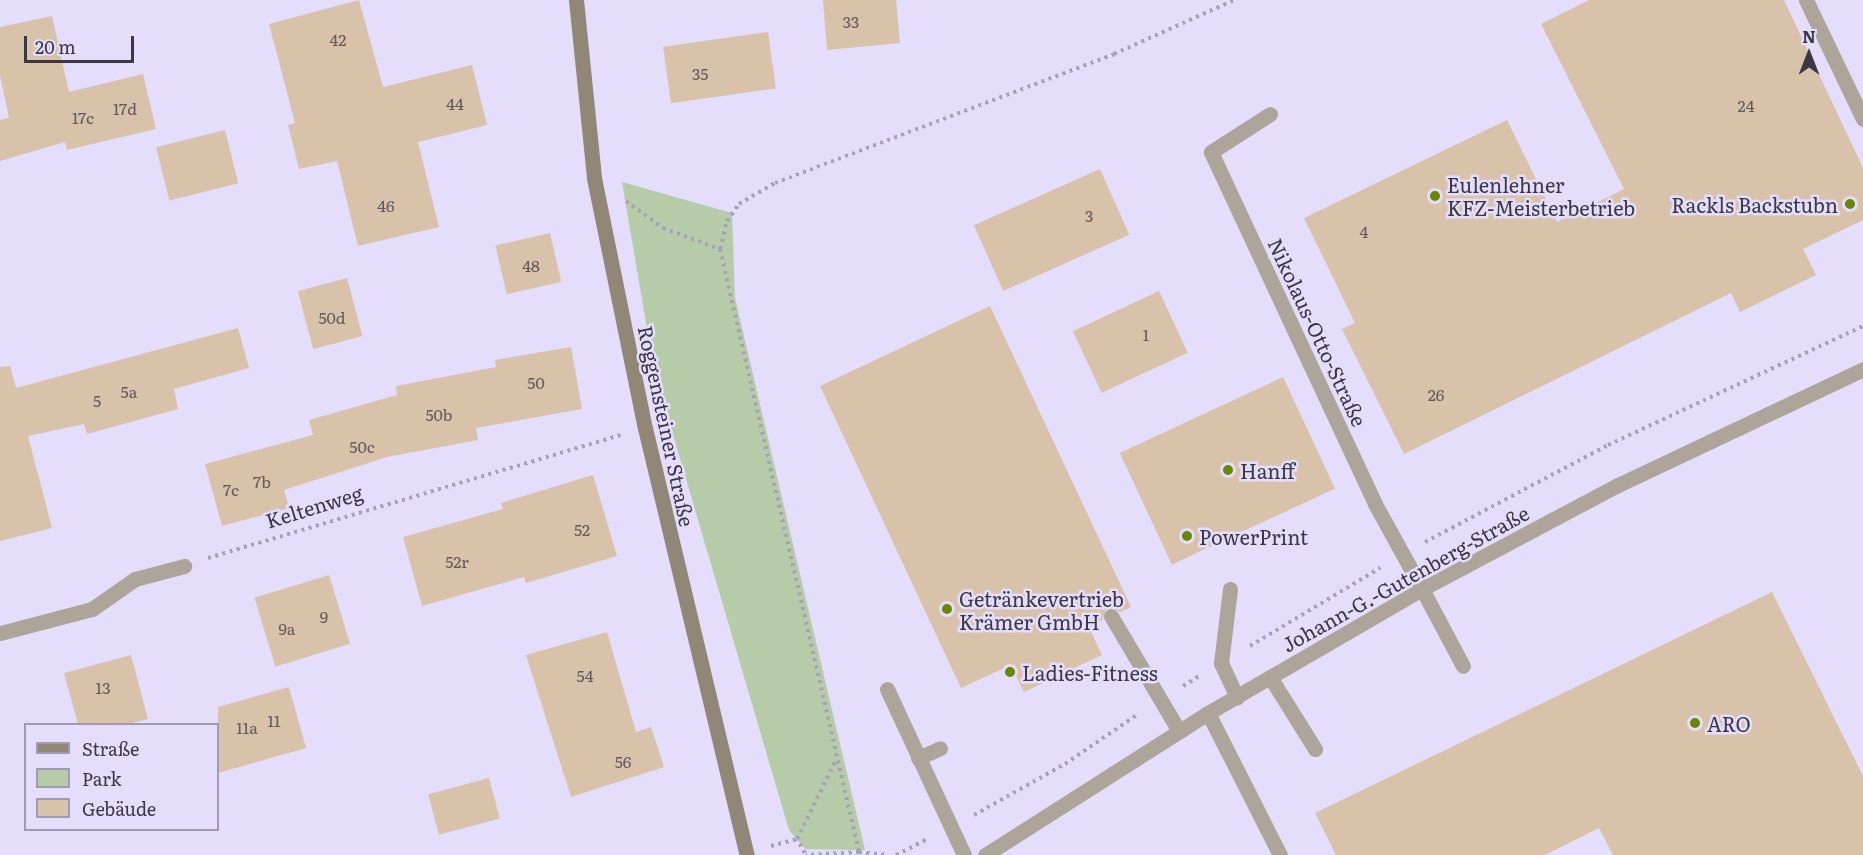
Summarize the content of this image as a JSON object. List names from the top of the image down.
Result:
{
  "streets": {
    "main road": ["Roggensteiner Straße"],
    "street": ["Nikolaus-Otto-Straße", "Johann-G.-Gutenberg-Straße"],
    "path": ["Keltenweg"]
  },
  "crossings": [
    ["Nikolaus-Otto-Straße", "Johann-G.-Gutenberg-Straße"],
    ["Roggensteiner Straße", "Keltenweg"]
  ],
  "places": [
    "Eulenlehner KFZ-Meisterbetrieb",
    "Rackls Backstubn",
    "Hanff",
    "PowerPrint",
    "Getränkevertrieb Krämer GmbH",
    "Ladies-Fitness",
    "ARO"
  ],
  "house_numbers": [
    "33",
    "42",
    "35",
    "44",
    "24",
    "17d",
    "17c",
    "46",
    "3",
    "4",
    "48",
    "50d",
    "1",
    "50",
    "5a",
    "26",
    "5",
    "50b",
    "50c",
    "7b",
    "7c",
    "52",
    "52r",
    "9",
    "9a",
    "54",
    "13",
    "11",
    "11a",
    "56"
  ],
  "legend": ["Straße", "Park", "Gebäude"],
  "scale_bar": "20 m",
  "north": "top"
}
